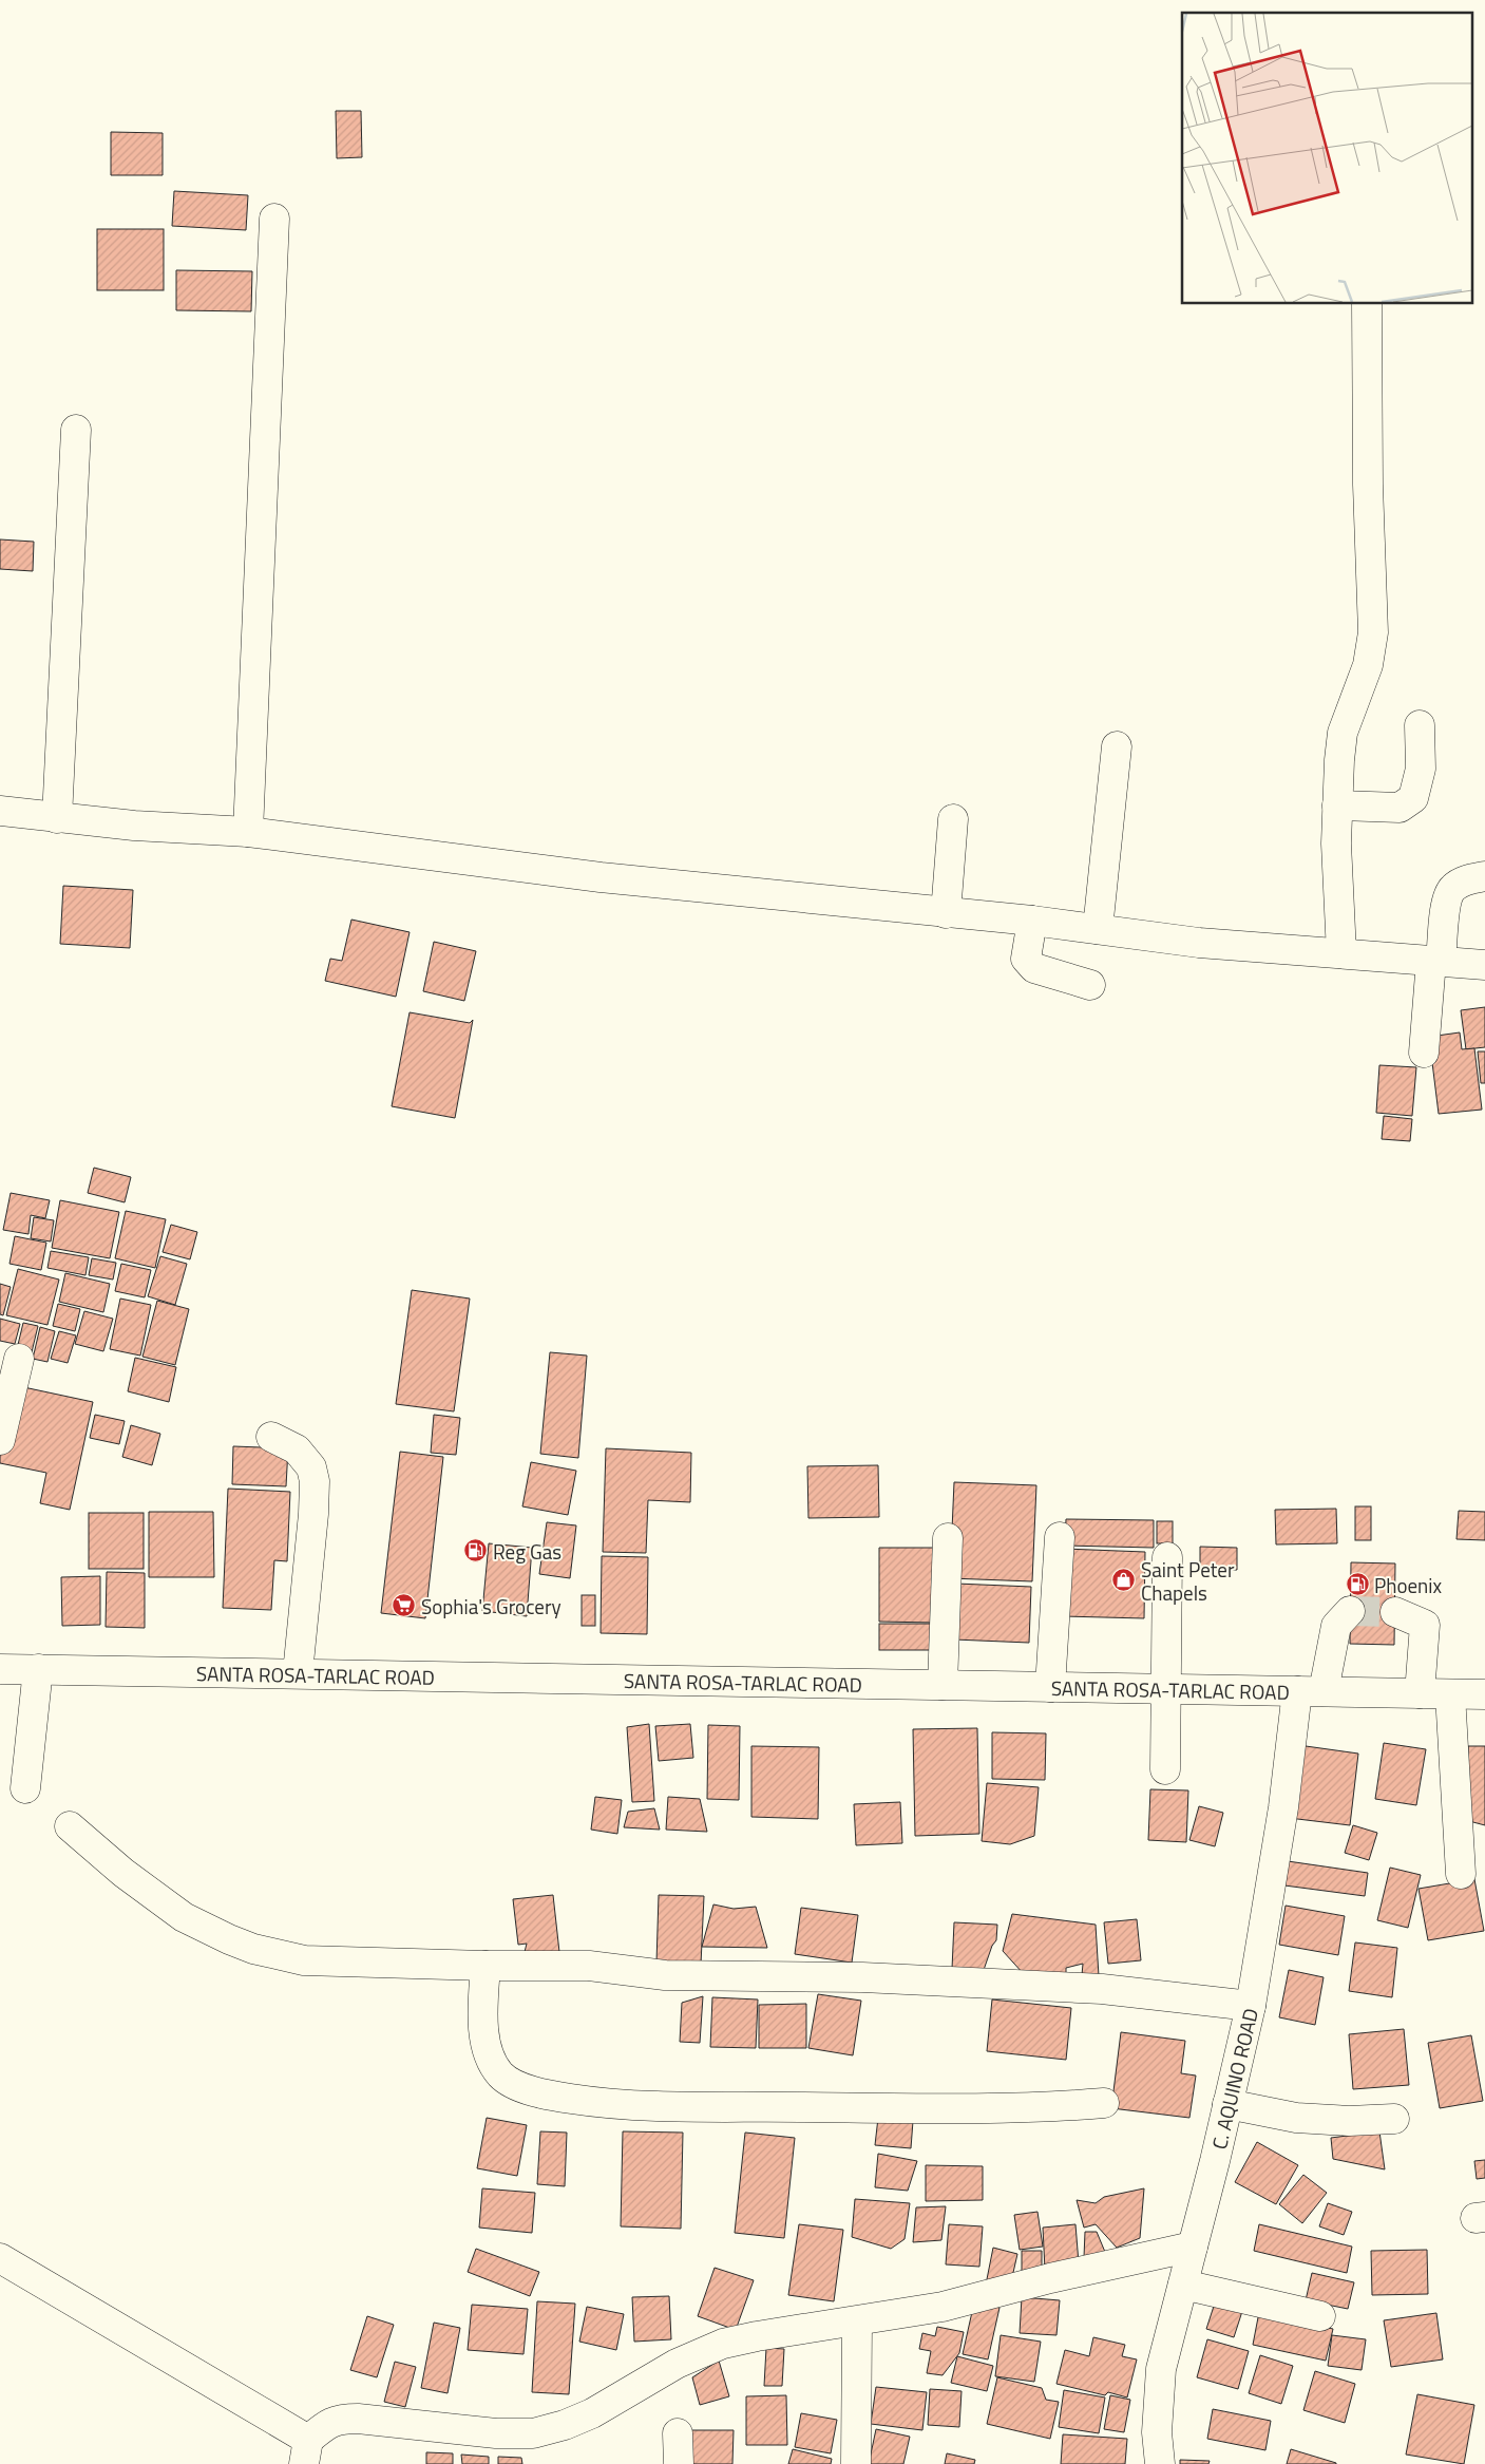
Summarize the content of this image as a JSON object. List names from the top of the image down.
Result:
{
  "streets": {
    "main road": ["SANTA ROSA-TARLAC ROAD", "C. AQUINO ROAD"]
  },
  "crossings": [
    ["SANTA ROSA-TARLAC ROAD", "C. AQUINO ROAD"]
  ],
  "places": {
    "fuel station": ["Reg Gas", "Phoenix"],
    "shop": ["Saint Peter Chapels"],
    "supermarket": ["Sophia's Grocery"]
  }
}
